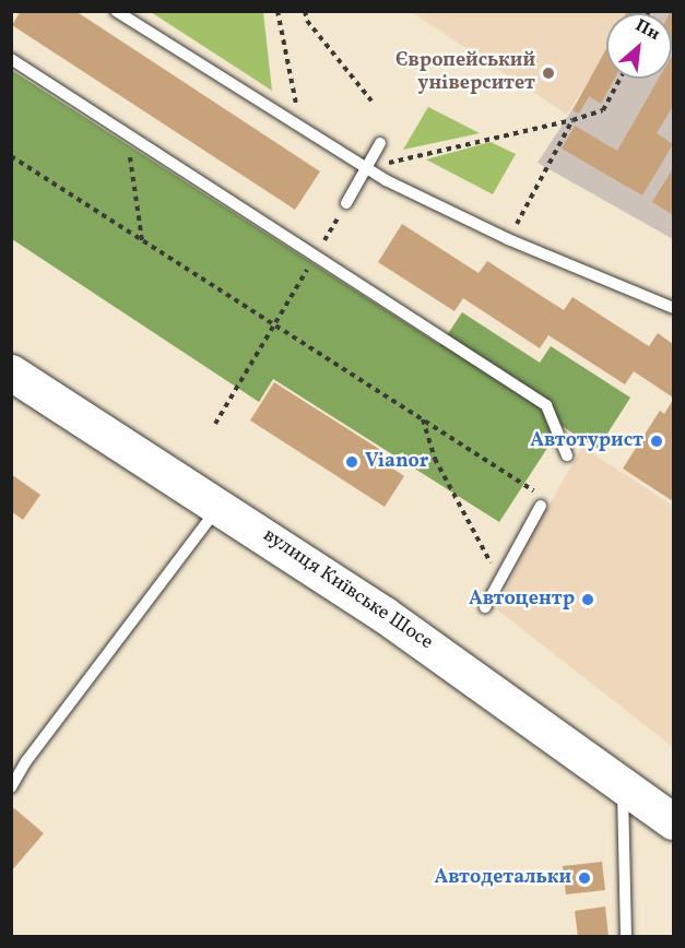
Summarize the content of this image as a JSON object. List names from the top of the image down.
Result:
{
  "streets": {
    "highway": ["вулиця Київське Шосе"]
  },
  "places": [
    "Європейський університет",
    "Автотурист",
    "Vianor",
    "Автоцентр",
    "Автодетальки"
  ],
  "north": "top right"
}
